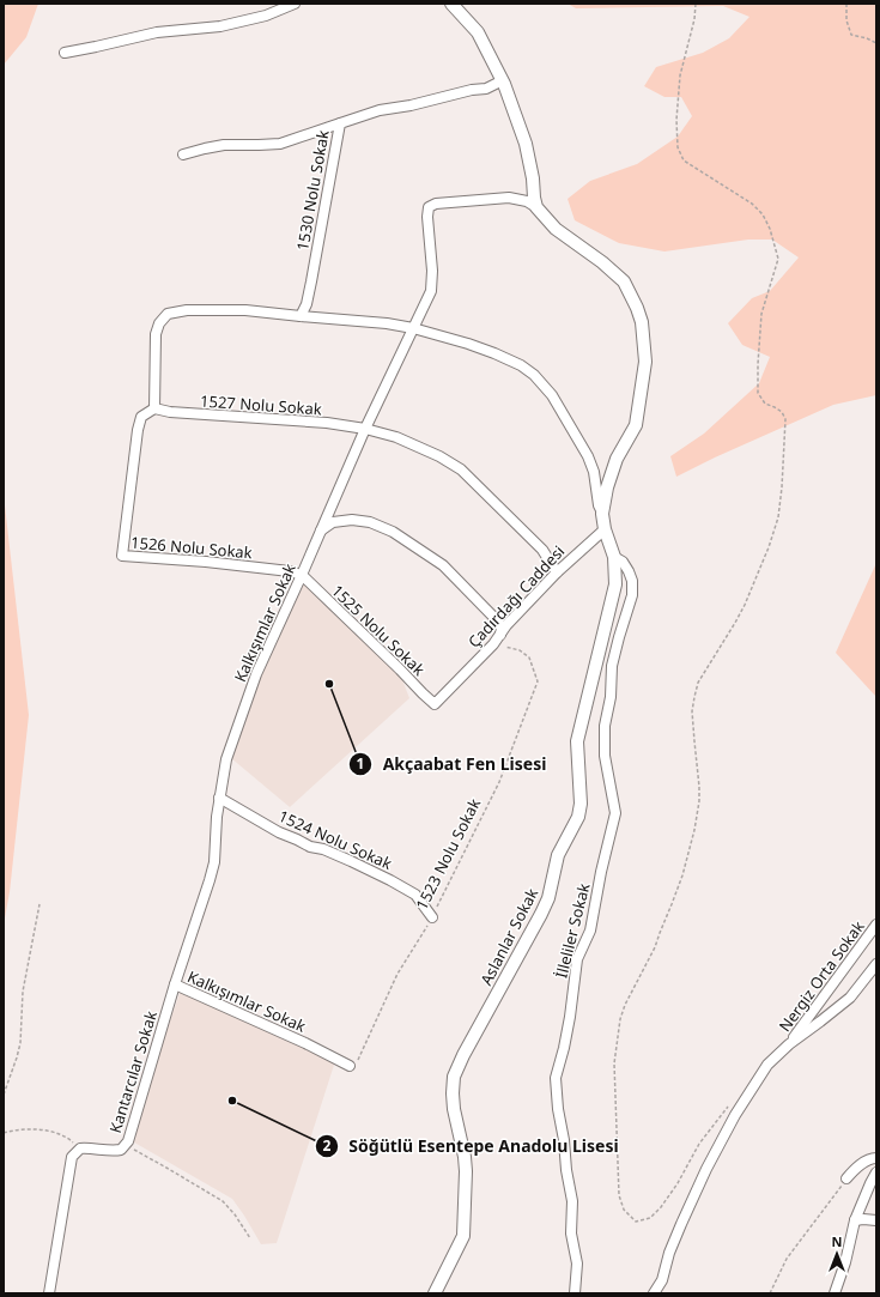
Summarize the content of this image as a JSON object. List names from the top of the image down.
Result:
{
  "streets": {
    "street": [
      "1530 Nolu Sokak",
      "1527 Nolu Sokak",
      "1526 Nolu Sokak",
      "Çadırdağı Caddesi",
      "Kalkışımlar Sokak",
      "1525 Nolu Sokak",
      "1524 Nolu Sokak",
      "İlleliler Sokak",
      "Aslanlar Sokak",
      "Nergiz Orta Sokak",
      "Kantarcılar Sokak"
    ],
    "path": ["1523 Nolu Sokak"]
  },
  "crossings": [
    ["1527 Nolu Sokak", "1526 Nolu Sokak"],
    ["1527 Nolu Sokak", "Çadırdağı Caddesi"],
    ["1527 Nolu Sokak", "Kalkışımlar Sokak"],
    ["1526 Nolu Sokak", "Kalkışımlar Sokak"],
    ["1526 Nolu Sokak", "1525 Nolu Sokak"],
    ["Çadırdağı Caddesi", "1525 Nolu Sokak"],
    ["Çadırdağı Caddesi", "1523 Nolu Sokak"],
    ["Çadırdağı Caddesi", "Aslanlar Sokak"],
    ["Kalkışımlar Sokak", "1525 Nolu Sokak"],
    ["Kalkışımlar Sokak", "1524 Nolu Sokak"],
    ["Kalkışımlar Sokak", "1523 Nolu Sokak"],
    ["Kalkışımlar Sokak", "Kantarcılar Sokak"],
    ["1524 Nolu Sokak", "1523 Nolu Sokak"],
    ["İlleliler Sokak", "Aslanlar Sokak"]
  ],
  "places": ["Akçaabat Fen Lisesi", "Söğütlü Esentepe Anadolu Lisesi"],
  "north": "top"
}
